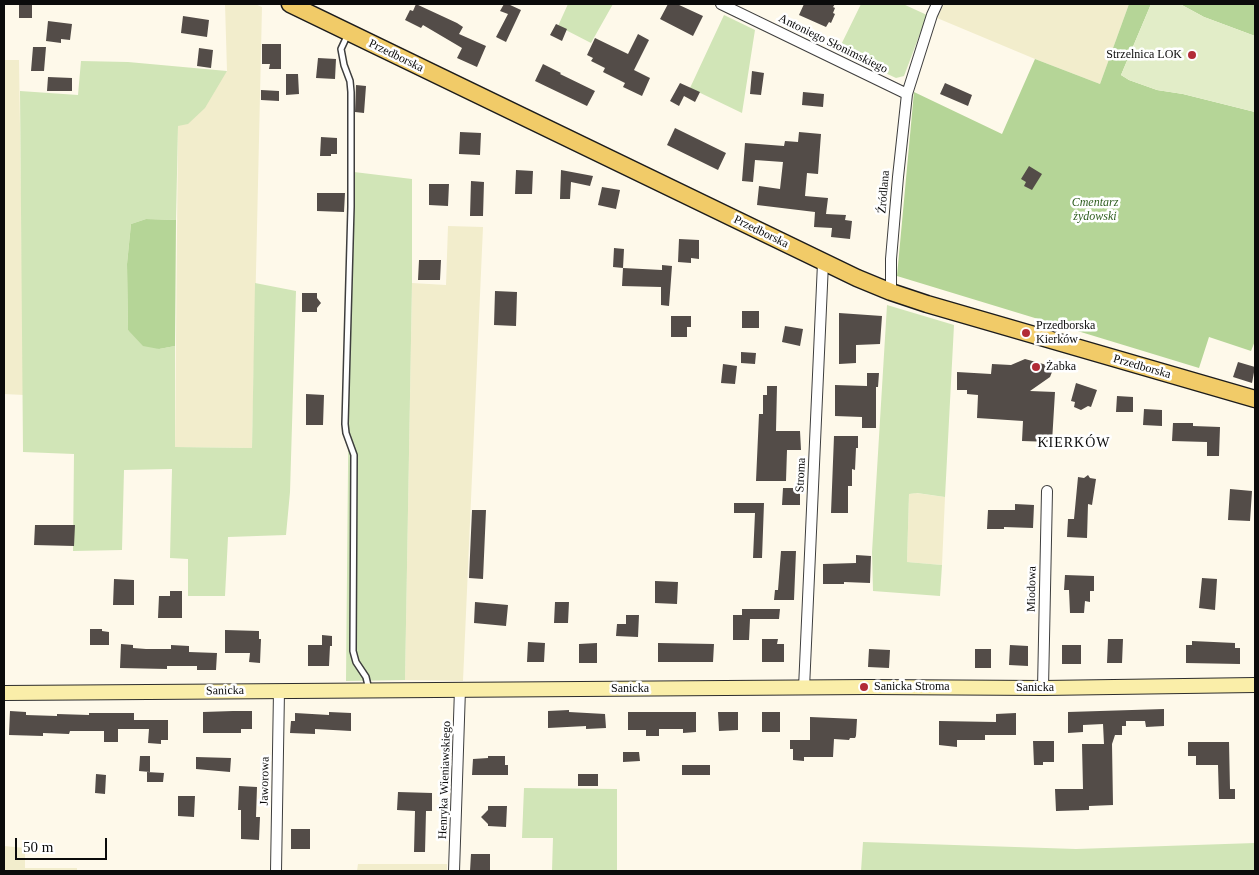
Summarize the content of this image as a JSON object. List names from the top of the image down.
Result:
{
  "streets": {
    "main road": ["Przedborska"],
    "street": [
      "Antoniego Słonimskiego",
      "Źródlana",
      "Stroma",
      "Miodowa",
      "Sanicka",
      "Henryka Wieniawskiego",
      "Jaworowa"
    ]
  },
  "crossings": [
    ["Antoniego Słonimskiego", "Źródlana"],
    ["Przedborska", "Źródlana"],
    ["Przedborska", "Stroma"],
    ["Stroma", "Sanicka"],
    ["Miodowa", "Sanicka"],
    ["Sanicka", "Henryka Wieniawskiego"],
    ["Sanicka", "Jaworowa"]
  ],
  "districts": ["KIERKÓW"],
  "parks": ["Cmentarz żydowski"],
  "places": [
    "Strzelnica LOK",
    "Przedborska Kierków",
    "Żabka",
    "Sanicka Stroma"
  ],
  "scale_bar": "50 m"
}
